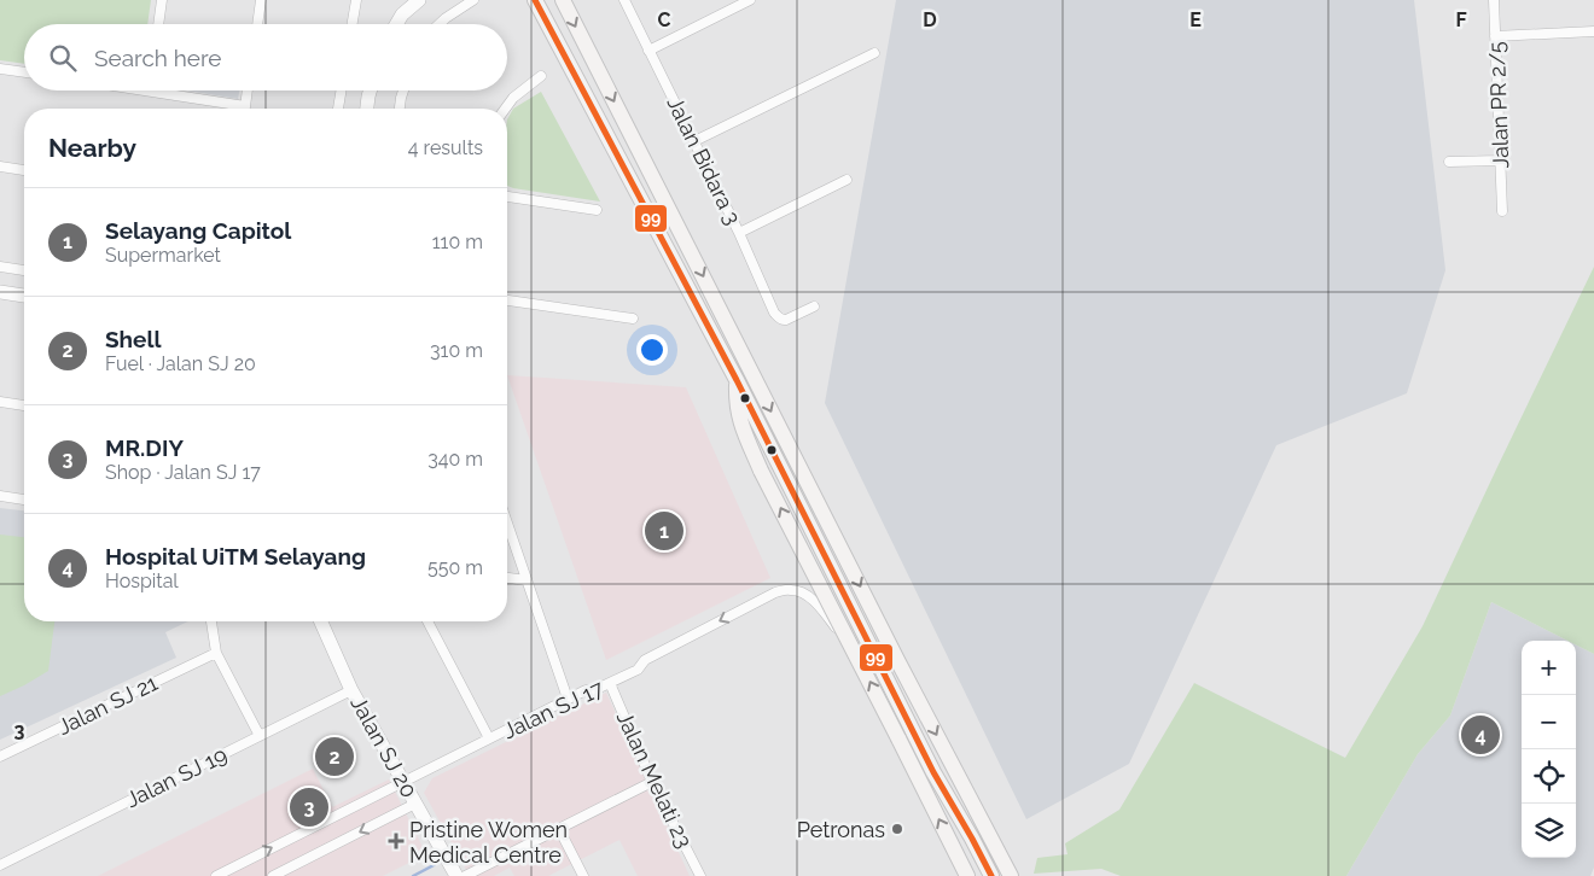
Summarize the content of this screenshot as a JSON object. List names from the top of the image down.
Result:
{
  "streets": {
    "street": [
      "Jalan PR 2/5",
      "Jalan Bidara 3",
      "Jalan SJ 21",
      "Jalan SJ 17",
      "Jalan SJ 20",
      "Jalan SJ 19",
      "Jalan Melati 23"
    ]
  },
  "crossings": [
    ["Jalan SJ 17", "Jalan SJ 20"],
    ["Jalan SJ 17", "Jalan Melati 23"],
    ["Jalan SJ 20", "Jalan SJ 19"]
  ],
  "places": {
    "other": ["Petronas"],
    "health": ["Pristine Women Medical Centre"]
  },
  "lines": ["transit line 99"],
  "page": {
    "search": "Search here",
    "heading": ["Nearby", "4 results"],
    "list": [
      {
        "mark": "1",
        "name": "Selayang Capitol",
        "note": "Supermarket",
        "value": "110 m"
      },
      {
        "mark": "2",
        "name": "Shell",
        "note": "Fuel · Jalan SJ 20",
        "value": "310 m"
      },
      {
        "mark": "3",
        "name": "MR.DIY",
        "note": "Shop · Jalan SJ 17",
        "value": "340 m"
      },
      {
        "mark": "4",
        "name": "Hospital UiTM Selayang",
        "note": "Hospital",
        "value": "550 m"
      }
    ],
    "pins": [
      "1",
      "4",
      "2",
      "3"
    ],
    "map_buttons": ["+", "−"]
  },
  "grid": {
    "columns": [
      "C",
      "D",
      "E",
      "F"
    ],
    "rows": ["3"]
  }
}
